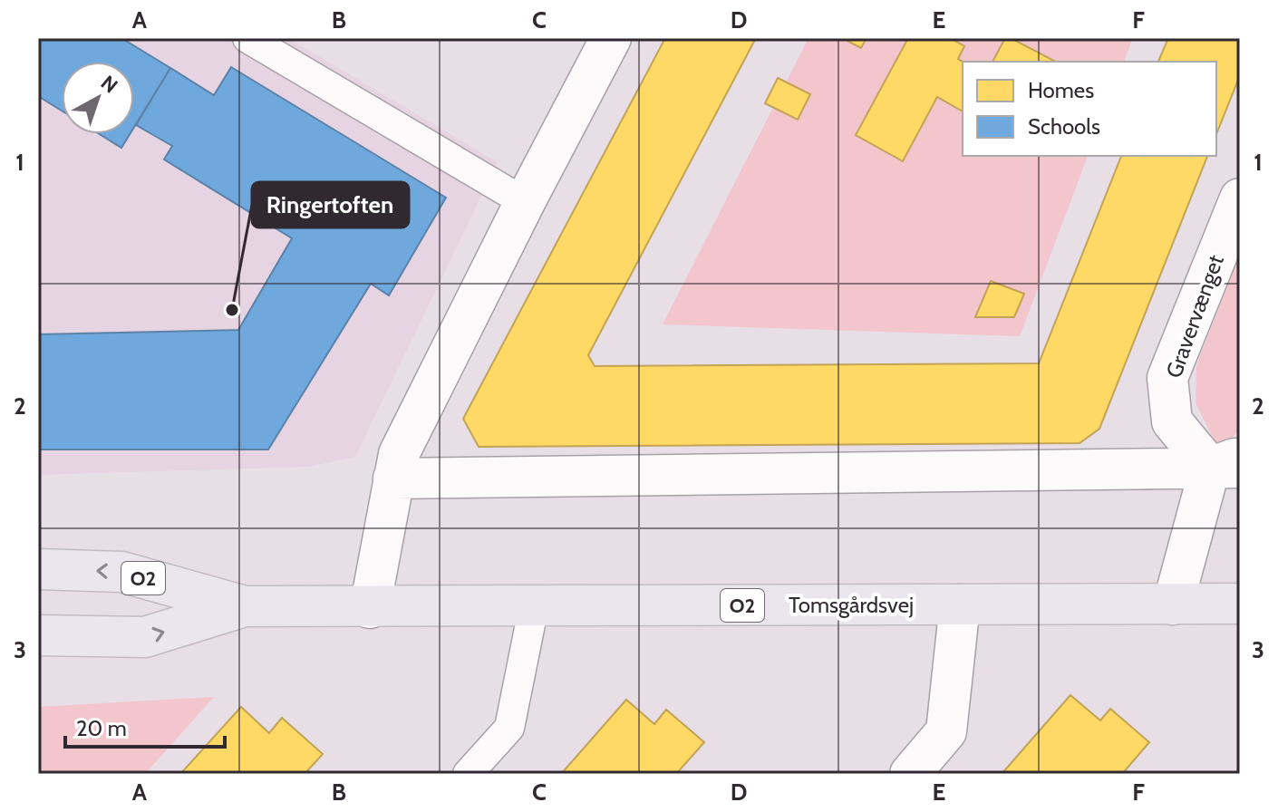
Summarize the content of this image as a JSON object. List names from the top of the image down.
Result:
{
  "streets": {
    "main road": ["O2", "Tomsgårdsvej"],
    "street": ["Gravervænget"]
  },
  "places": ["Ringertoften"],
  "legend": ["Homes", "Schools"],
  "scale_bar": "20 m",
  "north": "top right",
  "grid": {
    "columns": [
      "A",
      "B",
      "C",
      "D",
      "E",
      "F"
    ],
    "rows": ["1", "2", "3"]
  }
}
